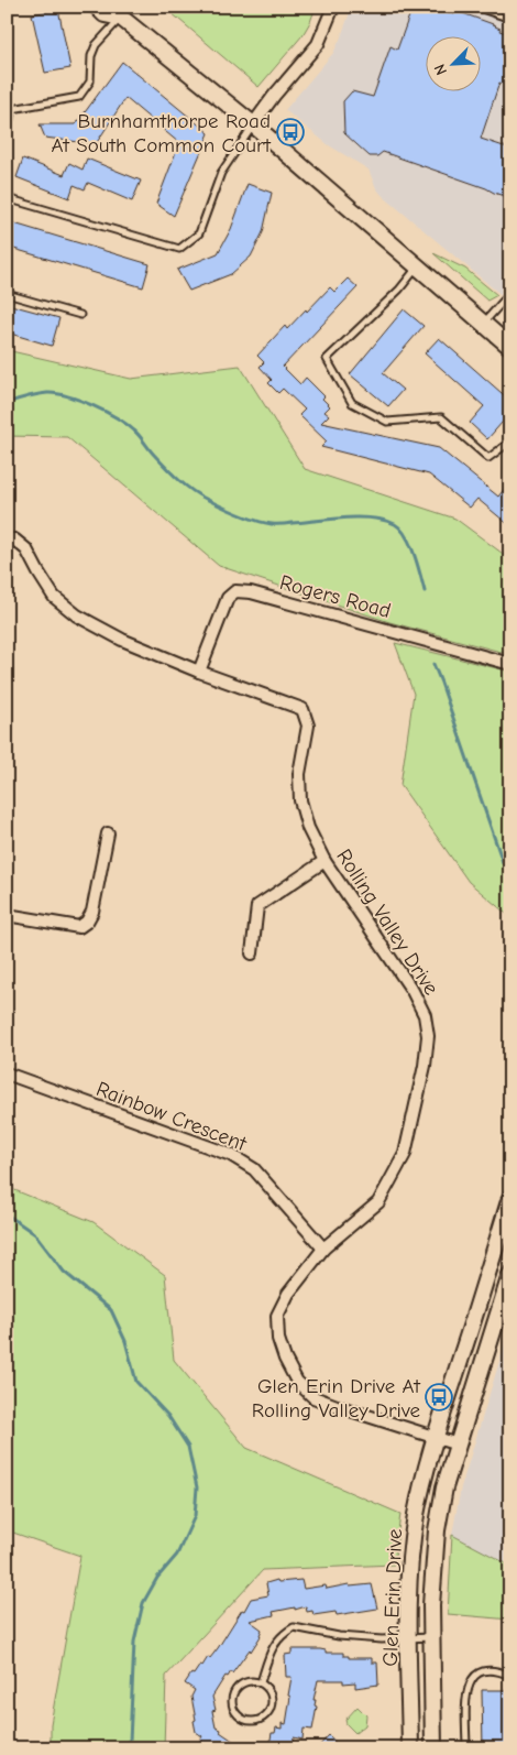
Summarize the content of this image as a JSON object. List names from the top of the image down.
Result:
{
  "streets": {
    "street": [
      "Rogers Road",
      "Rolling Valley Drive",
      "Rainbow Crescent",
      "Glen Erin Drive"
    ]
  },
  "crossings": [
    ["Rogers Road", "Rolling Valley Drive"],
    ["Rolling Valley Drive", "Rainbow Crescent"],
    ["Rolling Valley Drive", "Glen Erin Drive"]
  ],
  "places": {
    "bus stop": ["Burnhamthorpe Road At South Common Court", "Glen Erin Drive At Rolling Valley Drive"]
  },
  "north": "bottom left"
}
